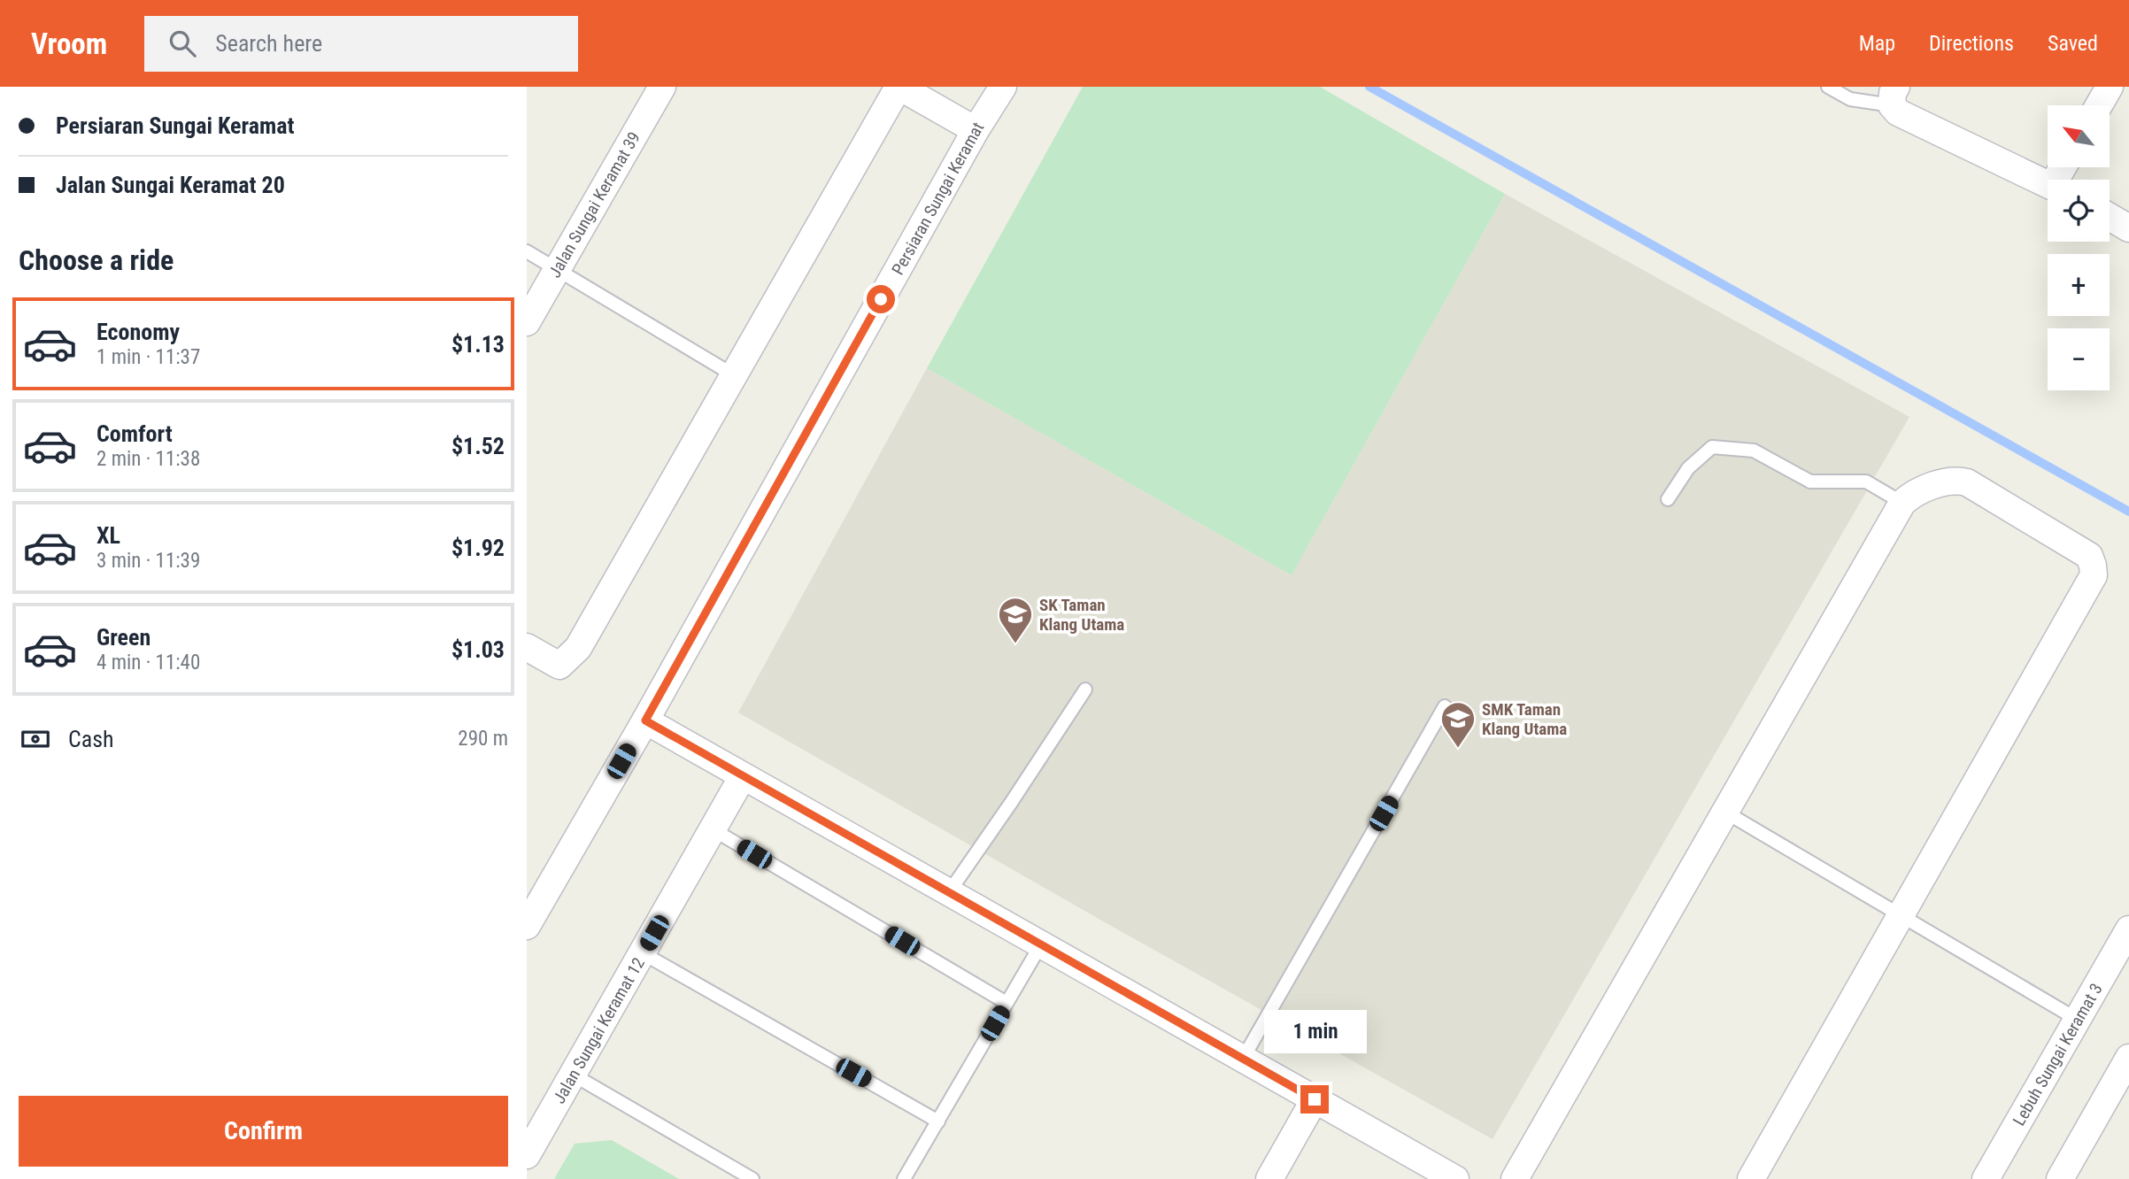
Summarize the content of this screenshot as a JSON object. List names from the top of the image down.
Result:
{
  "streets": {
    "street": [
      "Persiaran Sungai Keramat",
      "Jalan Sungai Keramat 39",
      "Jalan Sungai Keramat 12",
      "Lebuh Sungai Keramat 3"
    ]
  },
  "places": {
    "school or university": ["SK Taman Klang Utama", "SMK Taman Klang Utama"]
  },
  "north": "top left",
  "page": {
    "header": "Vroom",
    "search": "Search here",
    "nav": ["Map", "Directions", "Saved"],
    "banner": ["Persiaran Sungai Keramat", "Jalan Sungai Keramat 20"],
    "map_buttons": ["+", "−"],
    "heading": "Choose a ride",
    "list": [
      {
        "name": "Economy",
        "note": "1 min · 11:37",
        "value": "$1.13"
      },
      {
        "name": "Comfort",
        "note": "2 min · 11:38",
        "value": "$1.52"
      },
      {
        "name": "XL",
        "note": "3 min · 11:39",
        "value": "$1.92"
      },
      {
        "name": "Green",
        "note": "4 min · 11:40",
        "value": "$1.03"
      }
    ],
    "pay": ["Cash", "290 m"],
    "bubble": "1 min",
    "buttons": "Confirm"
  }
}
